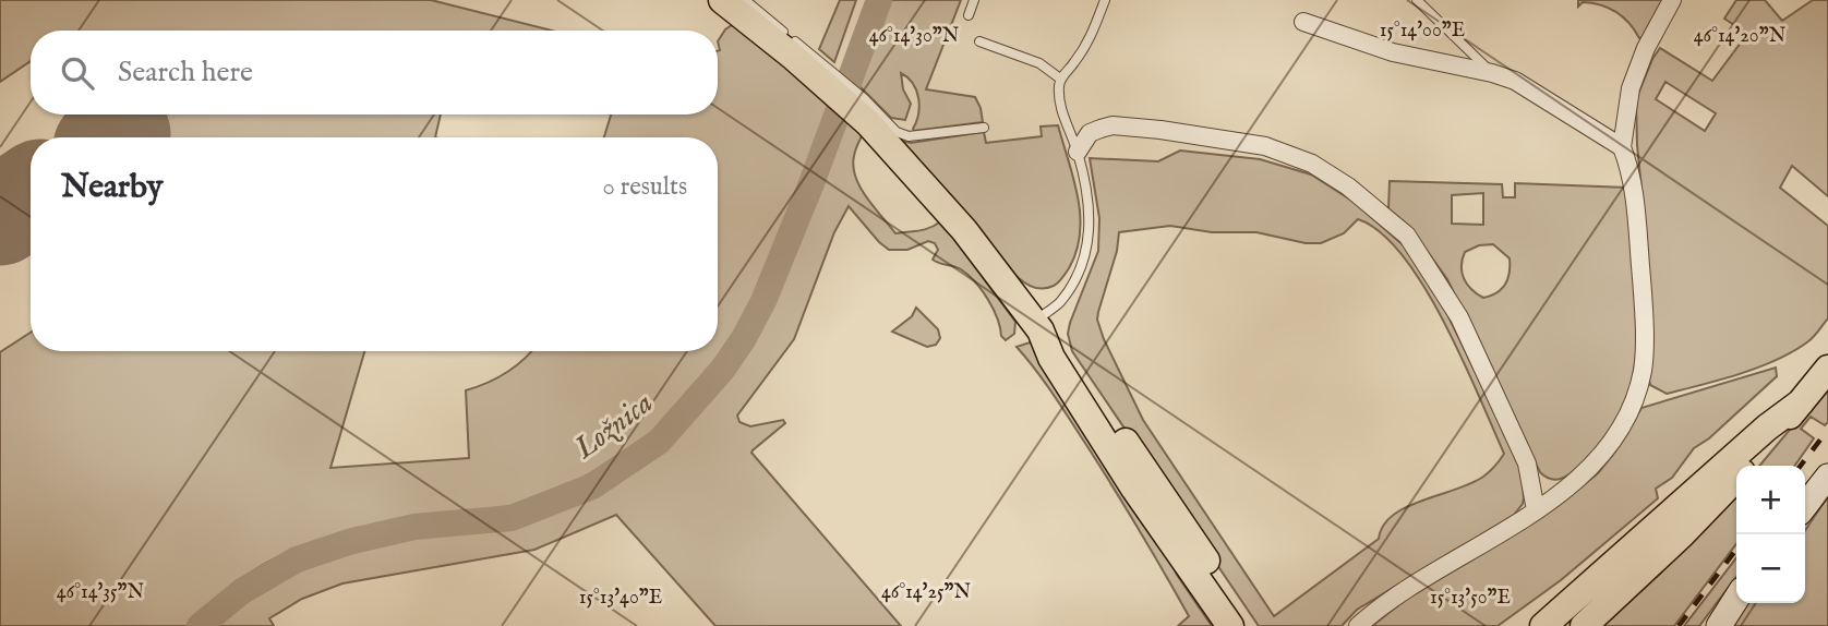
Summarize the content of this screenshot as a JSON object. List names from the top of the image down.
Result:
{
  "water": ["Ložnica"],
  "page": {
    "search": "Search here",
    "heading": ["Nearby", "0 results"],
    "map_buttons": ["+", "−"]
  },
  "coordinates": [
    "15°14'00\"E",
    "46°14'30\"N",
    "46°14'20\"N",
    "46°14'35\"N",
    "46°14'25\"N",
    "15°13'40\"E",
    "15°13'50\"E"
  ]
}
